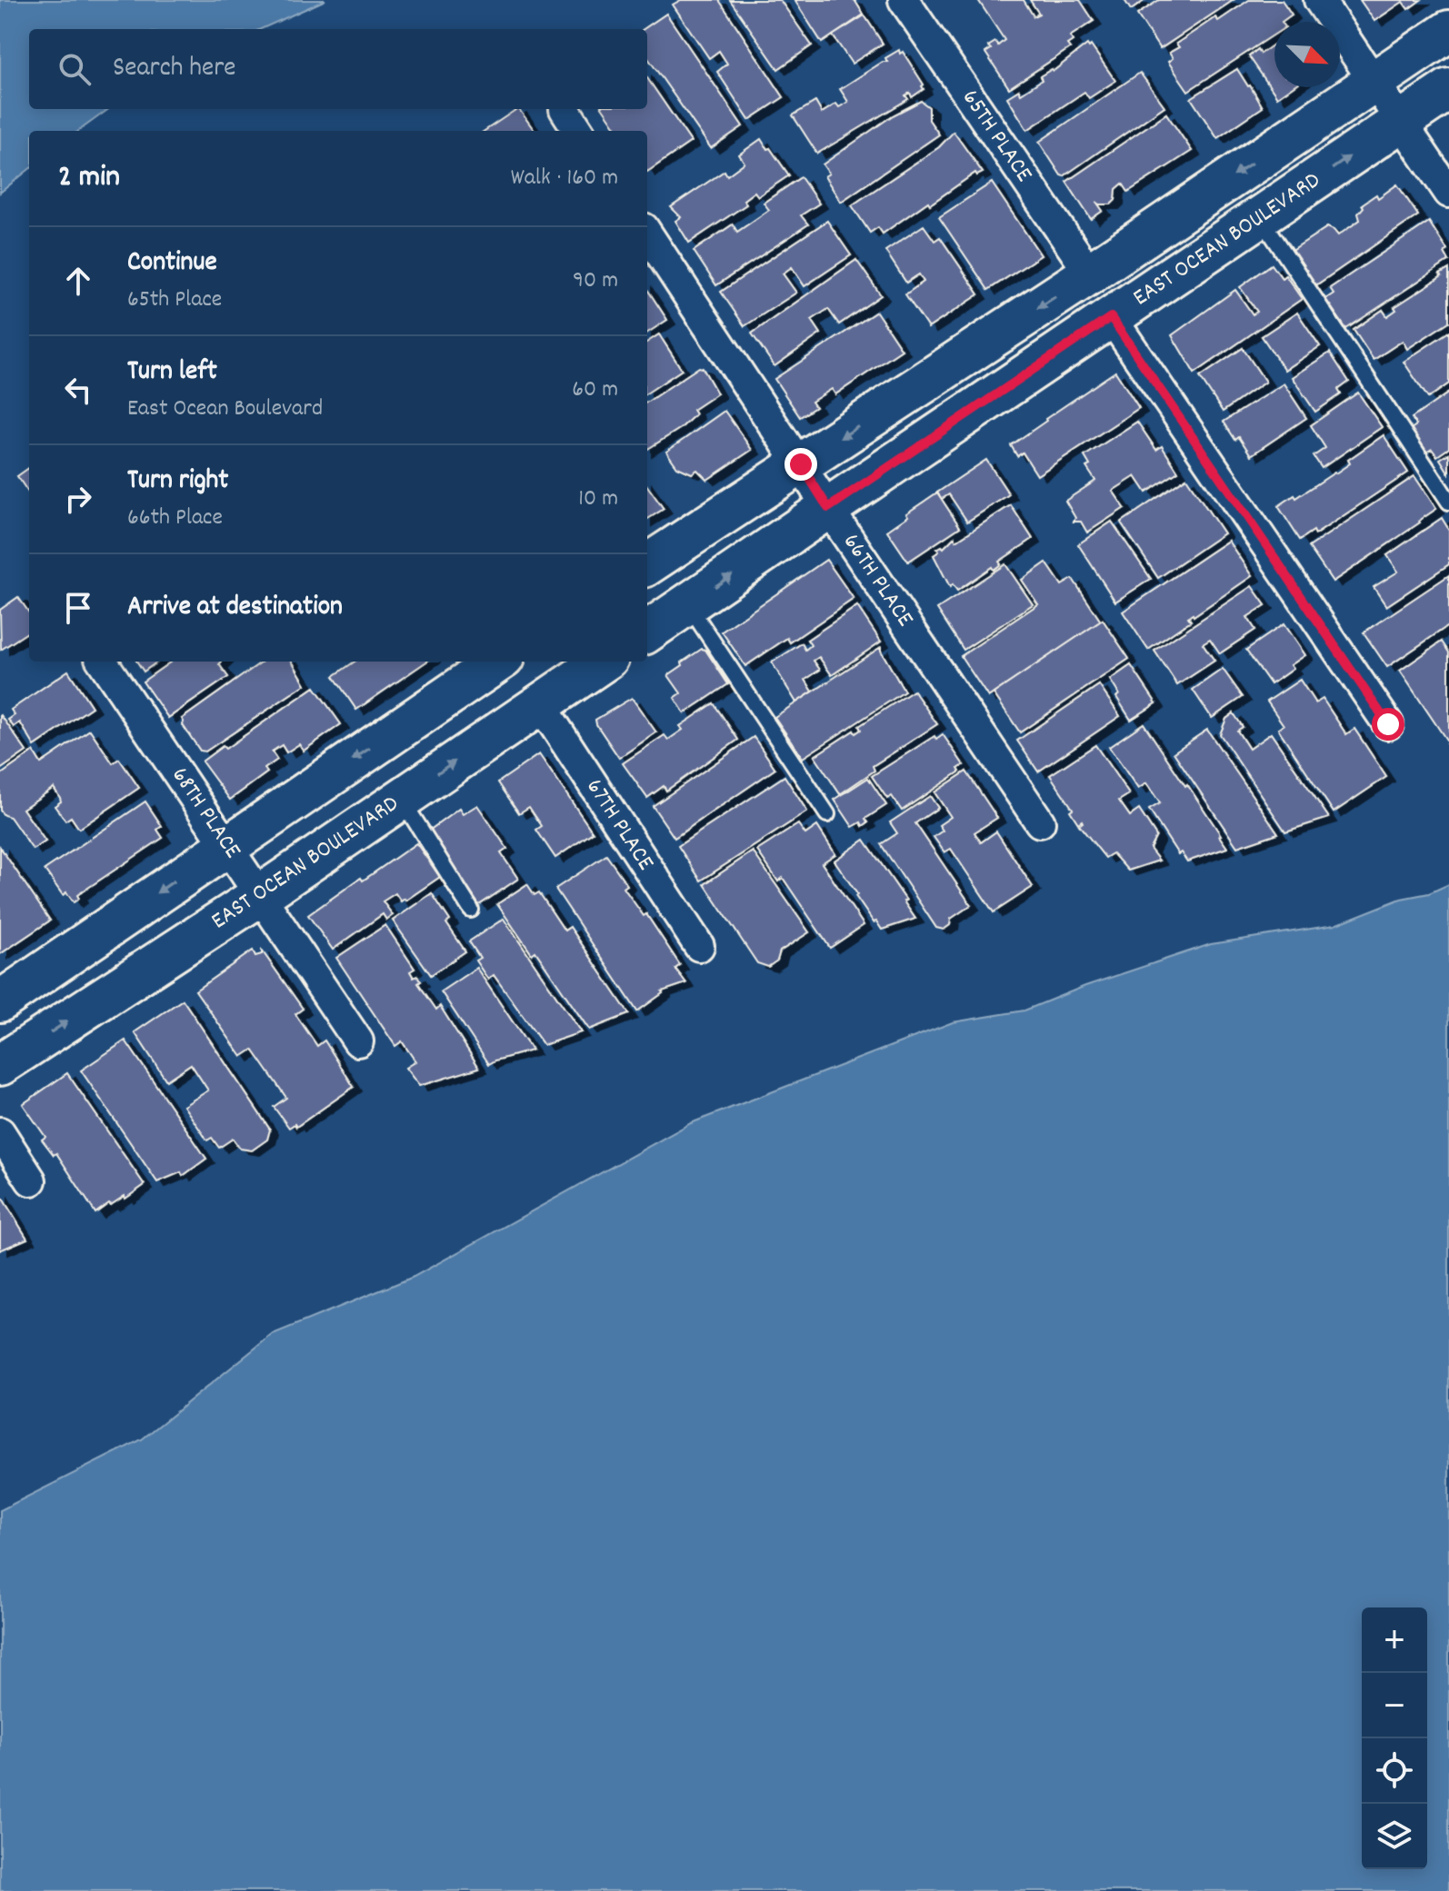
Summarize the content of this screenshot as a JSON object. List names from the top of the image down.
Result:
{
  "streets": {
    "main road": ["EAST OCEAN BOULEVARD"],
    "street": [
      "65TH PLACE",
      "66TH PLACE",
      "68TH PLACE",
      "67TH PLACE"
    ]
  },
  "crossings": [
    ["65TH PLACE", "EAST OCEAN BOULEVARD"],
    ["EAST OCEAN BOULEVARD", "66TH PLACE"],
    ["EAST OCEAN BOULEVARD", "68TH PLACE"],
    ["EAST OCEAN BOULEVARD", "67TH PLACE"]
  ],
  "north": "bottom right",
  "page": {
    "search": "Search here",
    "heading": ["2 min", "Walk · 160 m"],
    "list": [
      ["Continue", "65th Place", "90 m"],
      ["Turn left", "East Ocean Boulevard", "60 m"],
      ["Turn right", "66th Place", "10 m"],
      "Arrive at destination"
    ],
    "map_buttons": ["+", "−"]
  }
}
